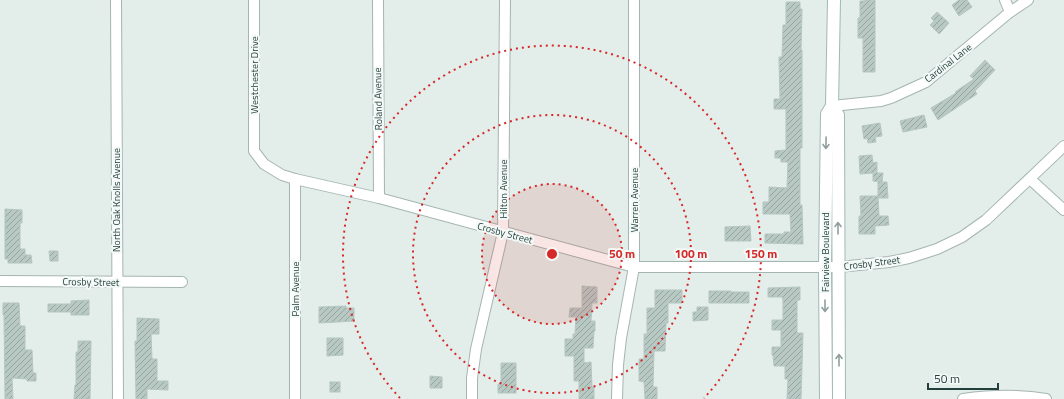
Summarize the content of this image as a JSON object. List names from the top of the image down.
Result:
{
  "streets": {
    "street": [
      "Cardinal Lane",
      "Westchester Drive",
      "Roland Avenue",
      "Hilton Avenue",
      "North Oak Knolls Avenue",
      "Warren Avenue",
      "Crosby Street",
      "Fairview Boulevard",
      "Palm Avenue"
    ]
  },
  "crossings": [
    ["Cardinal Lane", "Fairview Boulevard"],
    ["Westchester Drive", "Crosby Street"],
    ["Roland Avenue", "Crosby Street"],
    ["Hilton Avenue", "Crosby Street"],
    ["North Oak Knolls Avenue", "Crosby Street"],
    ["Warren Avenue", "Crosby Street"],
    ["Crosby Street", "Fairview Boulevard"],
    ["Crosby Street", "Palm Avenue"]
  ],
  "scale_bar": "50 m",
  "rings": ["50 m", "100 m", "150 m"]
}
